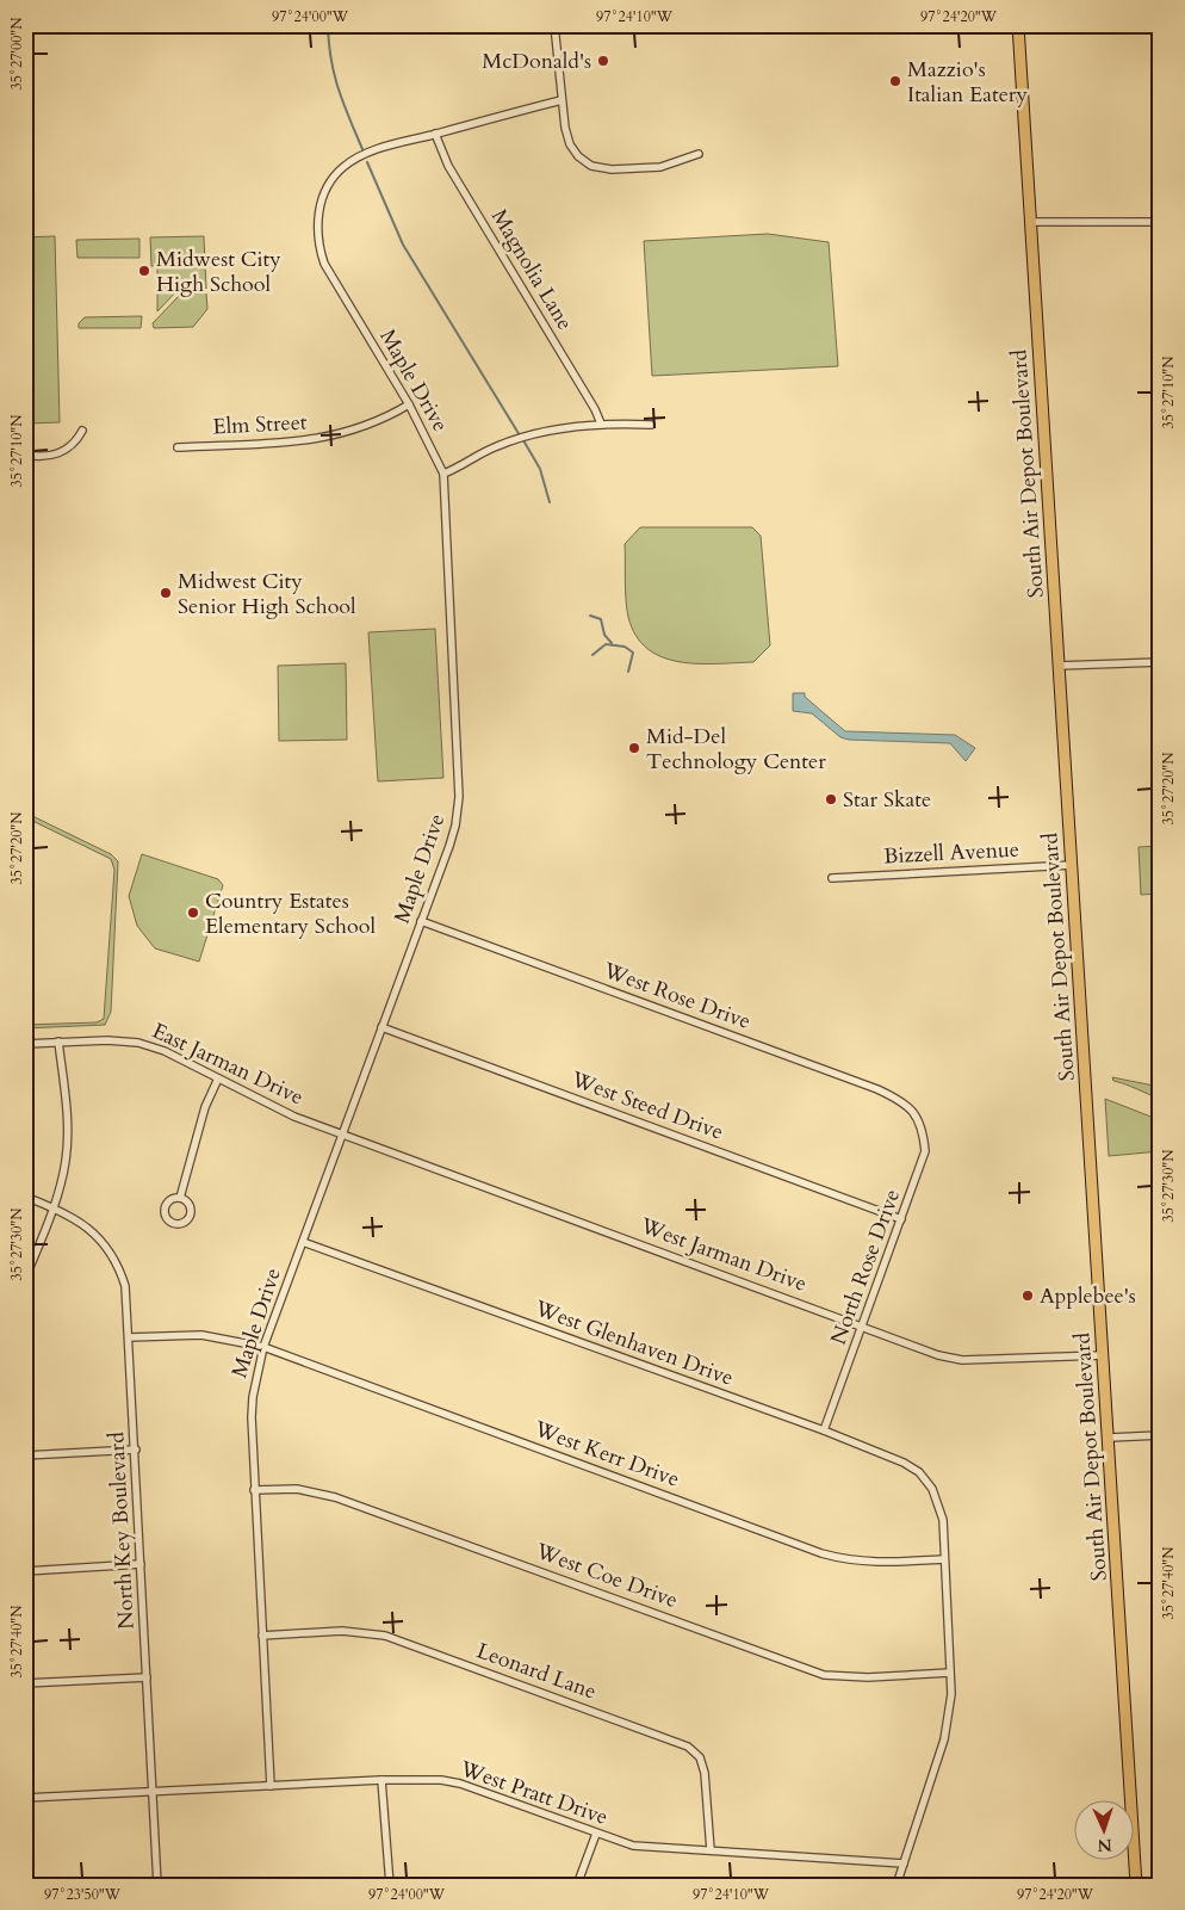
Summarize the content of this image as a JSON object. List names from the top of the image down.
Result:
{
  "streets": {
    "main road": ["South Air Depot Boulevard"],
    "street": [
      "Magnolia Lane",
      "Maple Drive",
      "Elm Street",
      "Bizzell Avenue",
      "West Rose Drive",
      "East Jarman Drive",
      "West Steed Drive",
      "West Jarman Drive",
      "North Rose Drive",
      "West Glenhaven Drive",
      "West Kerr Drive",
      "North Key Boulevard",
      "West Coe Drive",
      "Leonard Lane",
      "West Pratt Drive"
    ]
  },
  "crossings": [
    ["Magnolia Lane", "Maple Drive"],
    ["Maple Drive", "Elm Street"],
    ["Maple Drive", "West Rose Drive"],
    ["Maple Drive", "East Jarman Drive"],
    ["Maple Drive", "West Steed Drive"],
    ["Maple Drive", "West Jarman Drive"],
    ["Maple Drive", "West Glenhaven Drive"],
    ["Maple Drive", "West Kerr Drive"],
    ["Maple Drive", "West Coe Drive"],
    ["Maple Drive", "Leonard Lane"],
    ["Maple Drive", "West Pratt Drive"],
    ["South Air Depot Boulevard", "Bizzell Avenue"],
    ["South Air Depot Boulevard", "West Jarman Drive"],
    ["West Rose Drive", "North Rose Drive"],
    ["East Jarman Drive", "West Jarman Drive"],
    ["West Steed Drive", "North Rose Drive"],
    ["West Jarman Drive", "North Rose Drive"],
    ["North Rose Drive", "West Glenhaven Drive"],
    ["West Glenhaven Drive", "West Kerr Drive"],
    ["West Kerr Drive", "North Key Boulevard"],
    ["North Key Boulevard", "West Pratt Drive"],
    ["Leonard Lane", "West Pratt Drive"]
  ],
  "places": [
    "McDonald's",
    "Mazzio's Italian Eatery",
    "Midwest City High School",
    "Midwest City Senior High School",
    "Mid-Del Technology Center",
    "Star Skate",
    "Country Estates Elementary School",
    "Applebee's"
  ],
  "north": "bottom",
  "coordinates": [
    "97°24'00\"W",
    "97°24'10\"W",
    "97°24'20\"W",
    "35°27'00\"N",
    "35°27'10\"N",
    "35°27'20\"N",
    "35°27'30\"N",
    "35°27'40\"N",
    "97°23'50\"W"
  ]
}
